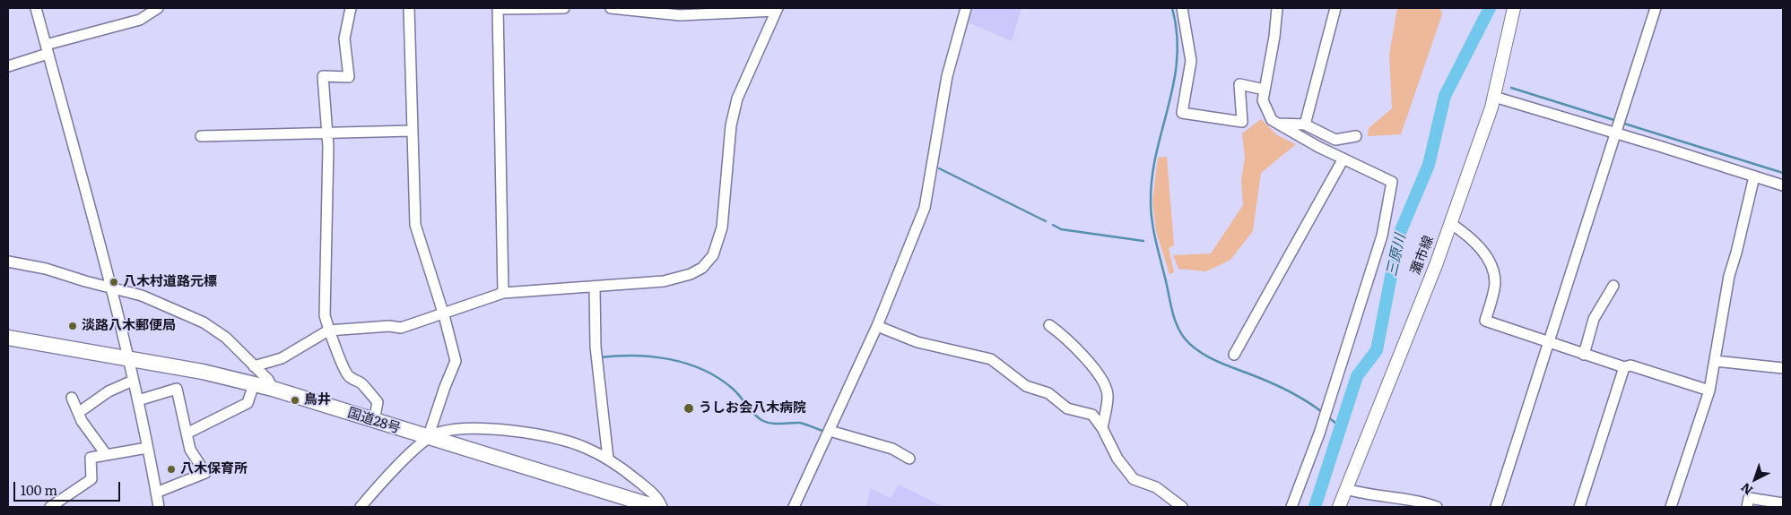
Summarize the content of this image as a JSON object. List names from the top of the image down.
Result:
{
  "streets": {
    "highway": ["国道28号"],
    "main road": ["灘市線"]
  },
  "water": ["三原川"],
  "places": [
    "八木村道路元標",
    "淡路八木郵便局",
    "鳥井",
    "うしお会八木病院",
    "八木保育所"
  ],
  "scale_bar": "100 m",
  "north": "bottom left"
}
